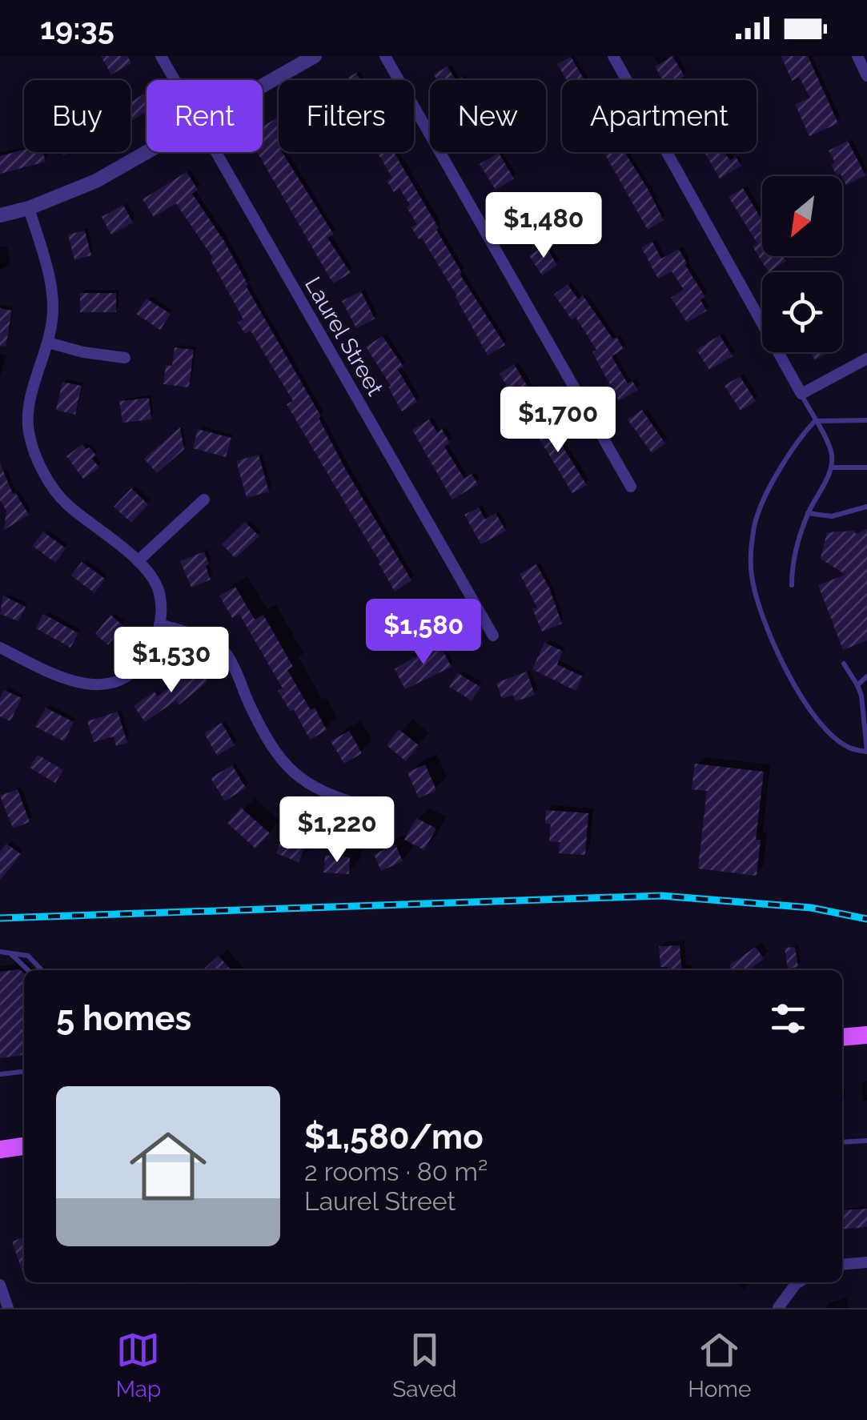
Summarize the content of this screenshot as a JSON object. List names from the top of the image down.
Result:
{
  "streets": {
    "street": ["Laurel Street"]
  },
  "north": "bottom left",
  "page": {
    "status": "19:35",
    "chip": [
      "Buy",
      "Rent",
      "Filters",
      "New",
      "Apartment"
    ],
    "price": [
      "$1,480",
      "$1,700",
      "$1,580",
      "$1,530",
      "$1,220"
    ],
    "heading": "5 homes",
    "list": [
      {
        "name": "$1,580/mo",
        "note": "2 rooms · 80 m² · Laurel Street"
      }
    ],
    "tabs": ["Map", "Saved", "Home"]
  }
}
